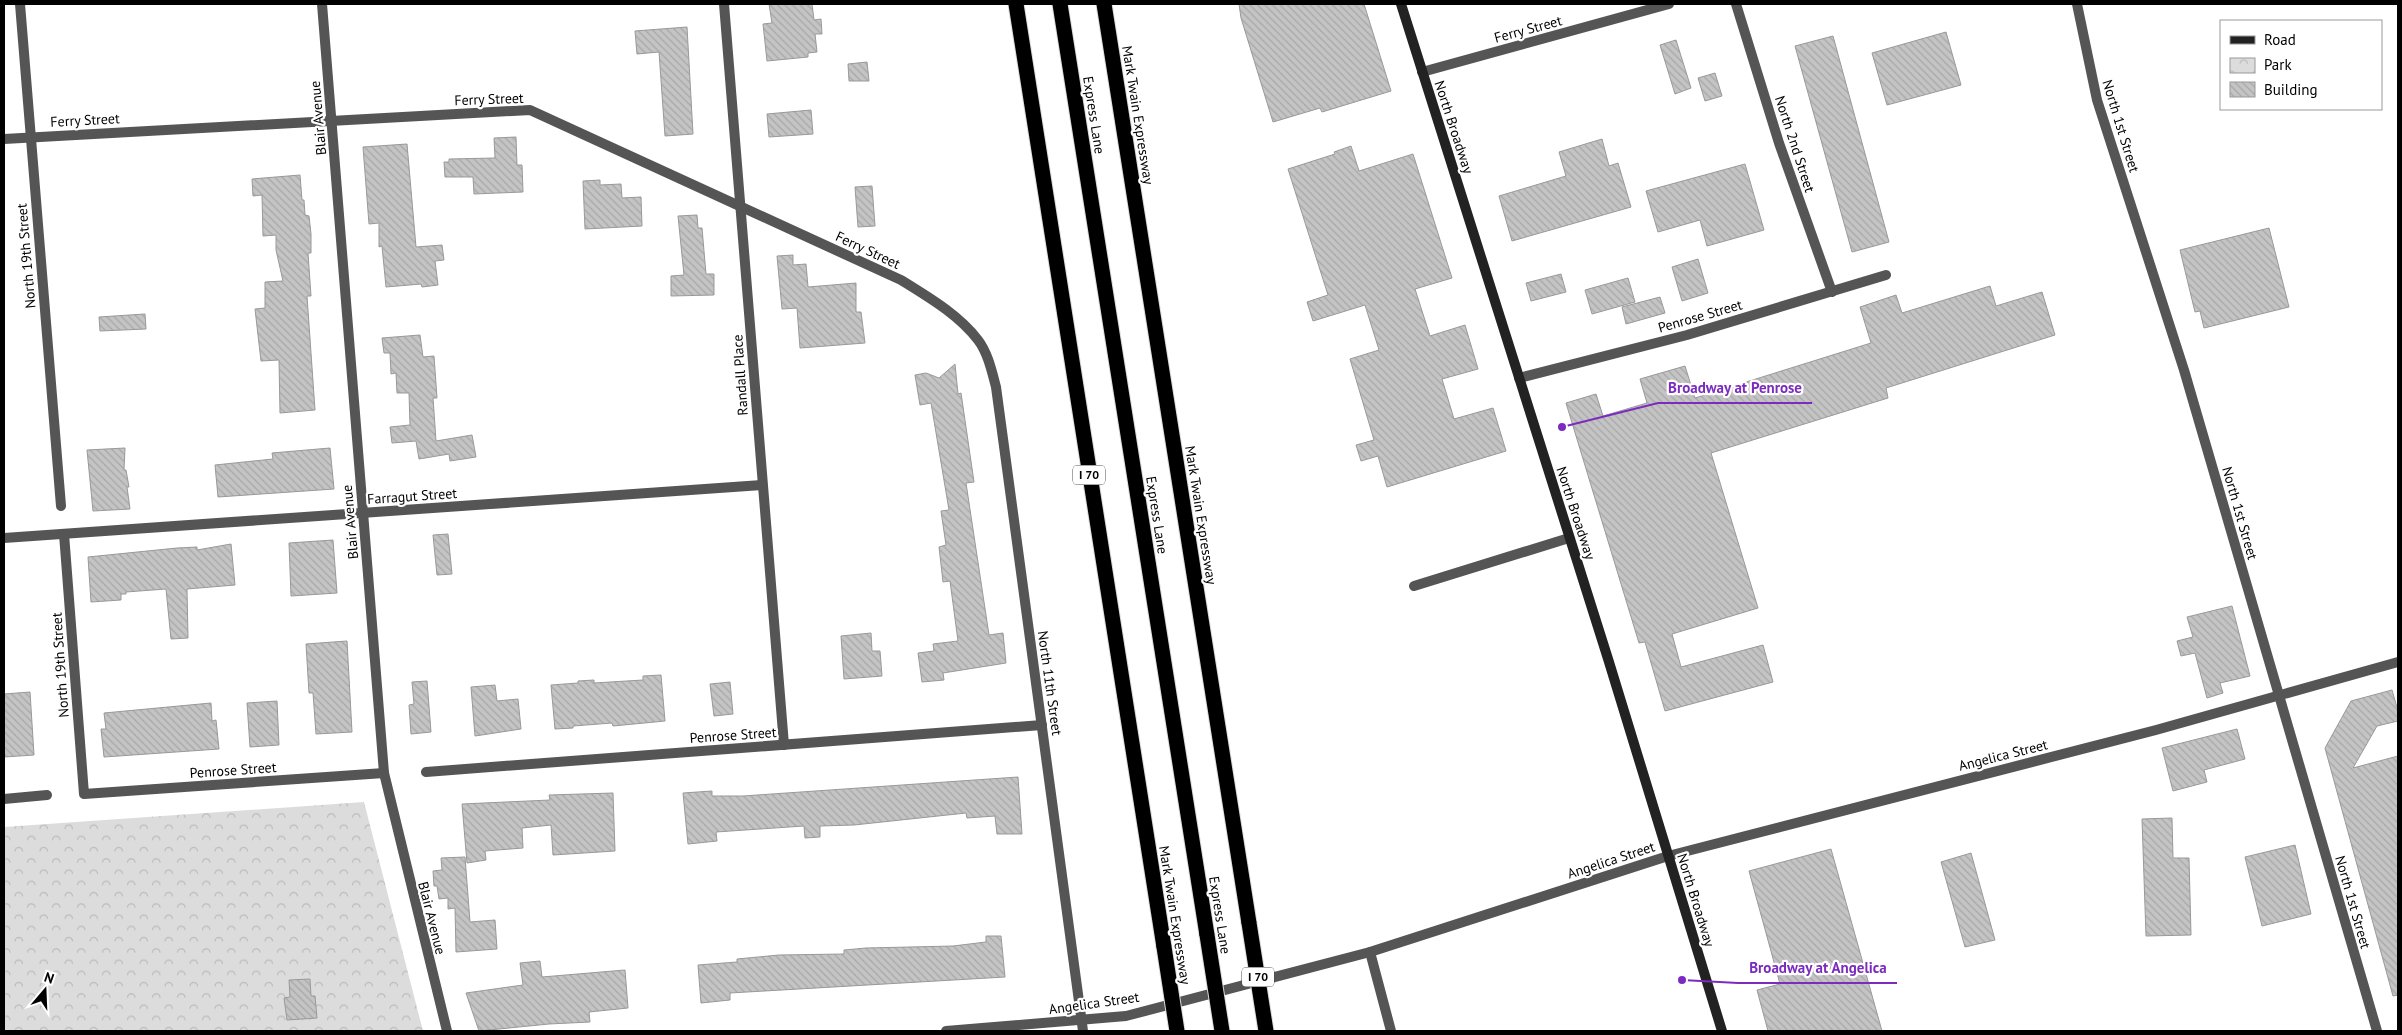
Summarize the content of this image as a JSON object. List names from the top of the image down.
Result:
{
  "streets": {
    "highway": ["Express Lane", "Mark Twain Expressway", "I 70"],
    "main road": ["North Broadway"],
    "street": [
      "Ferry Street",
      "Blair Avenue",
      "North 1st Street",
      "North 2nd Street",
      "North 19th Street",
      "Penrose Street",
      "Randall Place",
      "Farragut Street",
      "North 11th Street",
      "Angelica Street"
    ]
  },
  "crossings": [
    ["Ferry Street", "Blair Avenue"],
    ["Ferry Street", "North Broadway"],
    ["Ferry Street", "North 19th Street"],
    ["Ferry Street", "Randall Place"],
    ["Ferry Street", "North 11th Street"],
    ["Blair Avenue", "Penrose Street"],
    ["Blair Avenue", "Farragut Street"],
    ["North 1st Street", "Angelica Street"],
    ["North Broadway", "Penrose Street"],
    ["North Broadway", "Angelica Street"],
    ["North 2nd Street", "Penrose Street"],
    ["North 19th Street", "Penrose Street"],
    ["North 19th Street", "Farragut Street"],
    ["Penrose Street", "Randall Place"],
    ["Penrose Street", "North 11th Street"],
    ["Randall Place", "Farragut Street"],
    ["North 11th Street", "Angelica Street"]
  ],
  "places": ["Broadway at Penrose", "Broadway at Angelica"],
  "legend": ["Road", "Park", "Building"],
  "north": "top"
}
